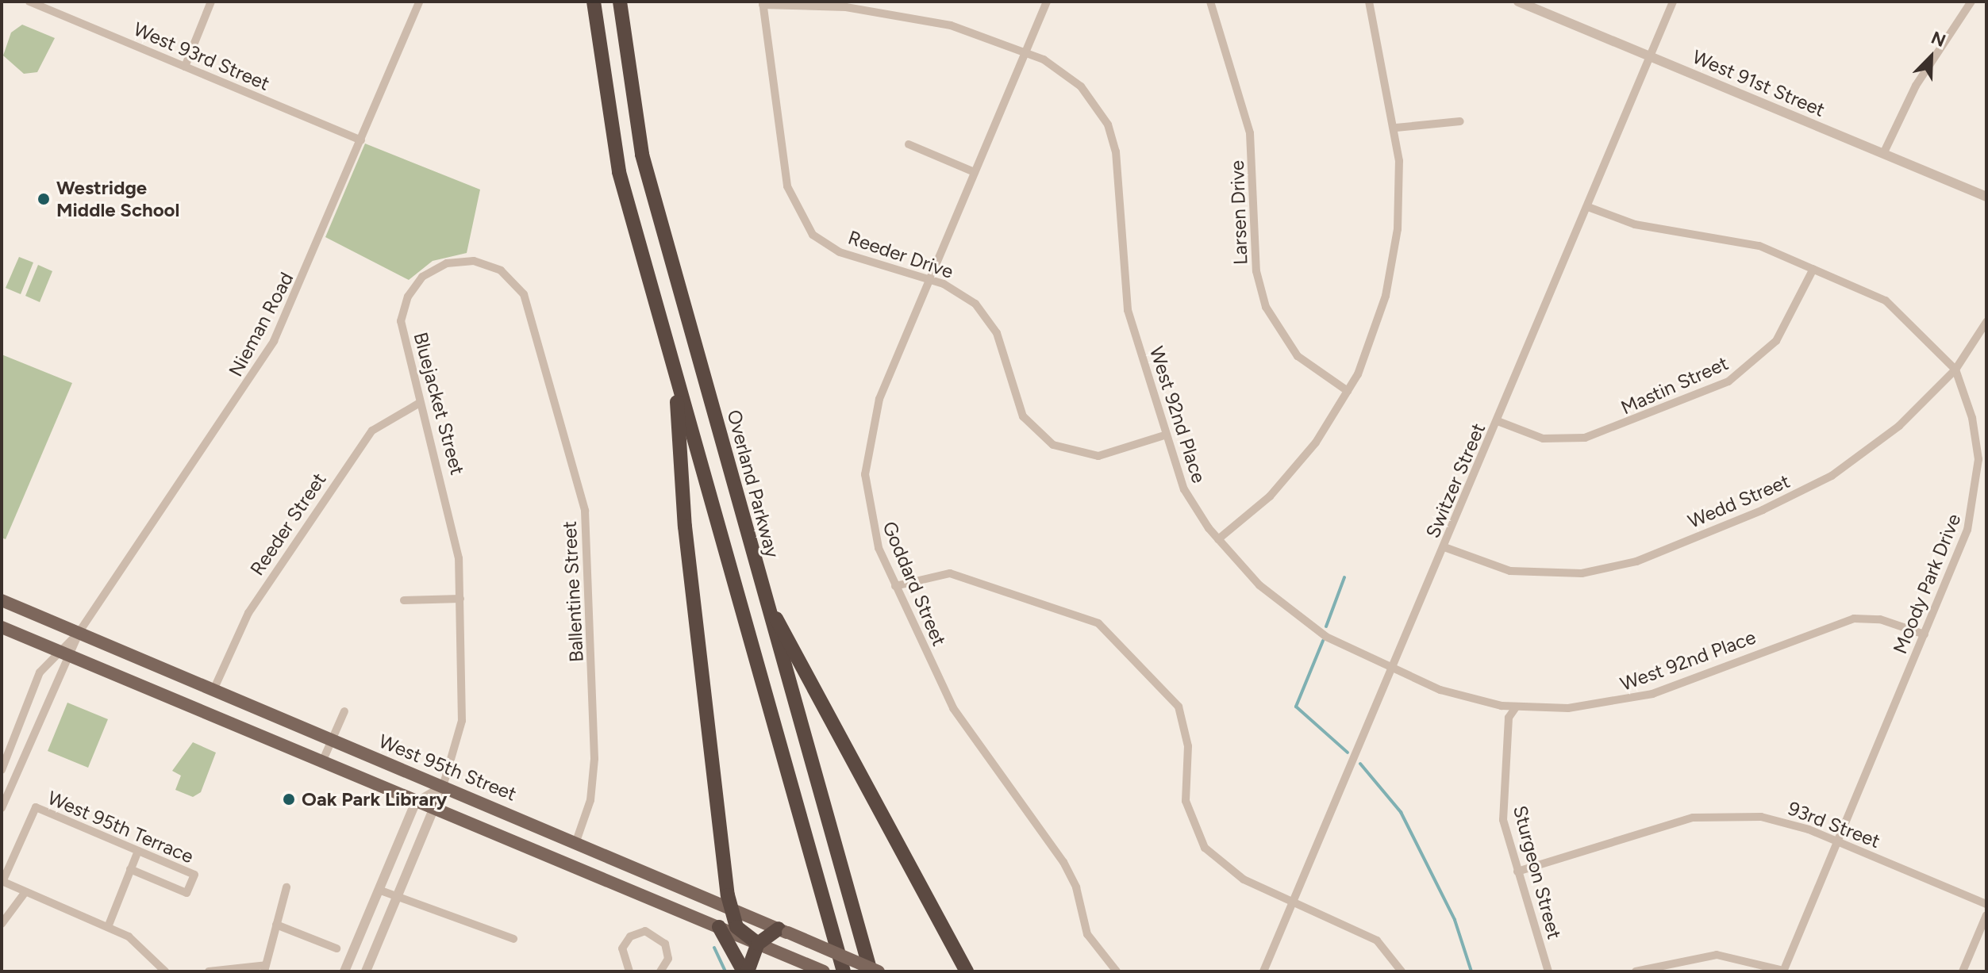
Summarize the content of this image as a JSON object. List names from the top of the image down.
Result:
{
  "streets": {
    "highway": ["Overland Parkway"],
    "main road": ["West 95th Street"],
    "street": [
      "West 93rd Street",
      "West 91st Street",
      "Larsen Drive",
      "Reeder Drive",
      "Nieman Road",
      "Mastin Street",
      "Bluejacket Street",
      "West 92nd Place",
      "Switzer Street",
      "Wedd Street",
      "Reeder Street",
      "Goddard Street",
      "Moody Park Drive",
      "Ballentine Street",
      "93rd Street",
      "West 95th Terrace",
      "Sturgeon Street"
    ]
  },
  "crossings": [
    ["West 93rd Street", "Nieman Road"],
    ["West 91st Street", "Switzer Street"],
    ["Reeder Drive", "West 92nd Place"],
    ["Reeder Drive", "Goddard Street"],
    ["Nieman Road", "West 95th Street"],
    ["Mastin Street", "Switzer Street"],
    ["Mastin Street", "Moody Park Drive"],
    ["Bluejacket Street", "Reeder Street"],
    ["Bluejacket Street", "Ballentine Street"],
    ["Bluejacket Street", "West 95th Street"],
    ["West 92nd Place", "Switzer Street"],
    ["West 92nd Place", "Goddard Street"],
    ["West 92nd Place", "Moody Park Drive"],
    ["West 92nd Place", "Sturgeon Street"],
    ["Switzer Street", "Wedd Street"],
    ["Switzer Street", "Moody Park Drive"],
    ["Wedd Street", "Moody Park Drive"],
    ["Reeder Street", "West 95th Street"],
    ["Moody Park Drive", "93rd Street"],
    ["Ballentine Street", "West 95th Street"],
    ["93rd Street", "Sturgeon Street"]
  ],
  "places": ["Westridge Middle School", "Oak Park Library"],
  "north": "top right"
}
